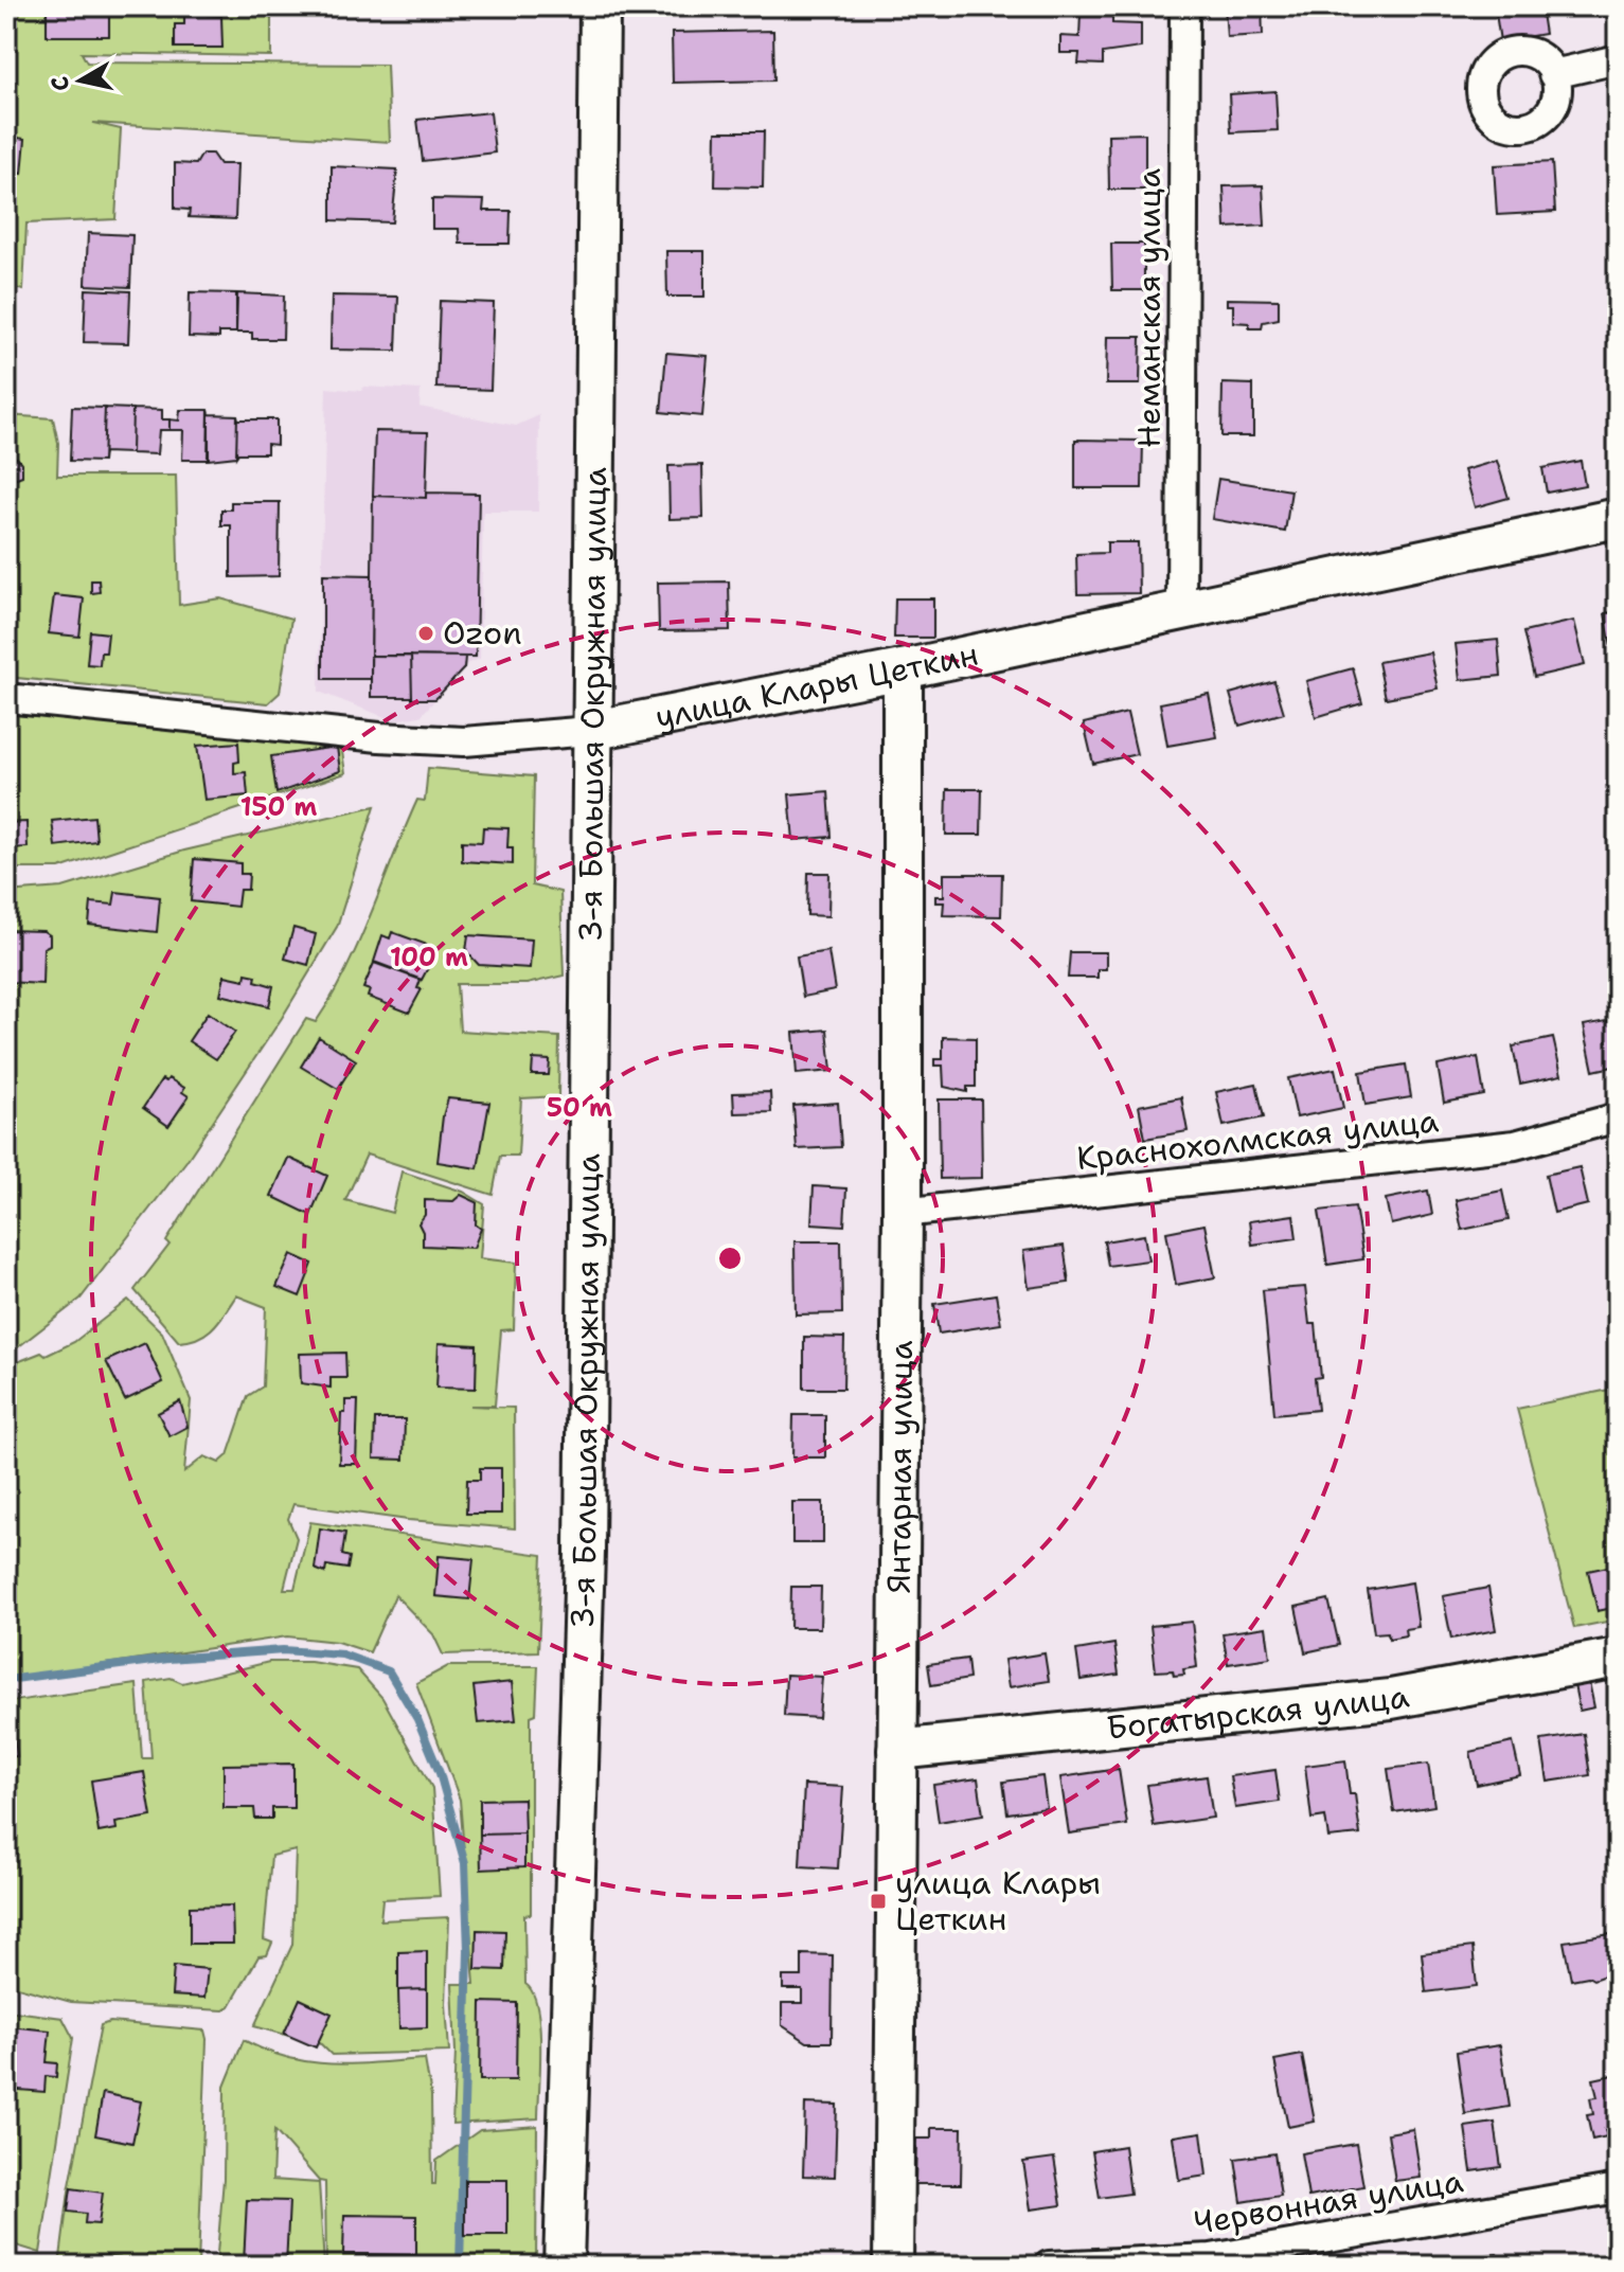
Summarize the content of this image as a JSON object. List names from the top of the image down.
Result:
{
  "streets": {
    "street": [
      "Неманская улица",
      "улица Клары Цеткин",
      "3-я Большая Окружная улица",
      "Краснохолмская улица",
      "Янтарная улица",
      "Богатырская улица",
      "Червонная улица"
    ]
  },
  "crossings": [
    ["Неманская улица", "улица Клары Цеткин"],
    ["улица Клары Цеткин", "3-я Большая Окружная улица"],
    ["улица Клары Цеткин", "Янтарная улица"],
    ["Краснохолмская улица", "Янтарная улица"],
    ["Янтарная улица", "Богатырская улица"]
  ],
  "places": {
    "other": ["Ozon"],
    "transit": ["улица Клары Цеткин"]
  },
  "north": "left",
  "rings": ["150 m", "100 m", "50 m"]
}
